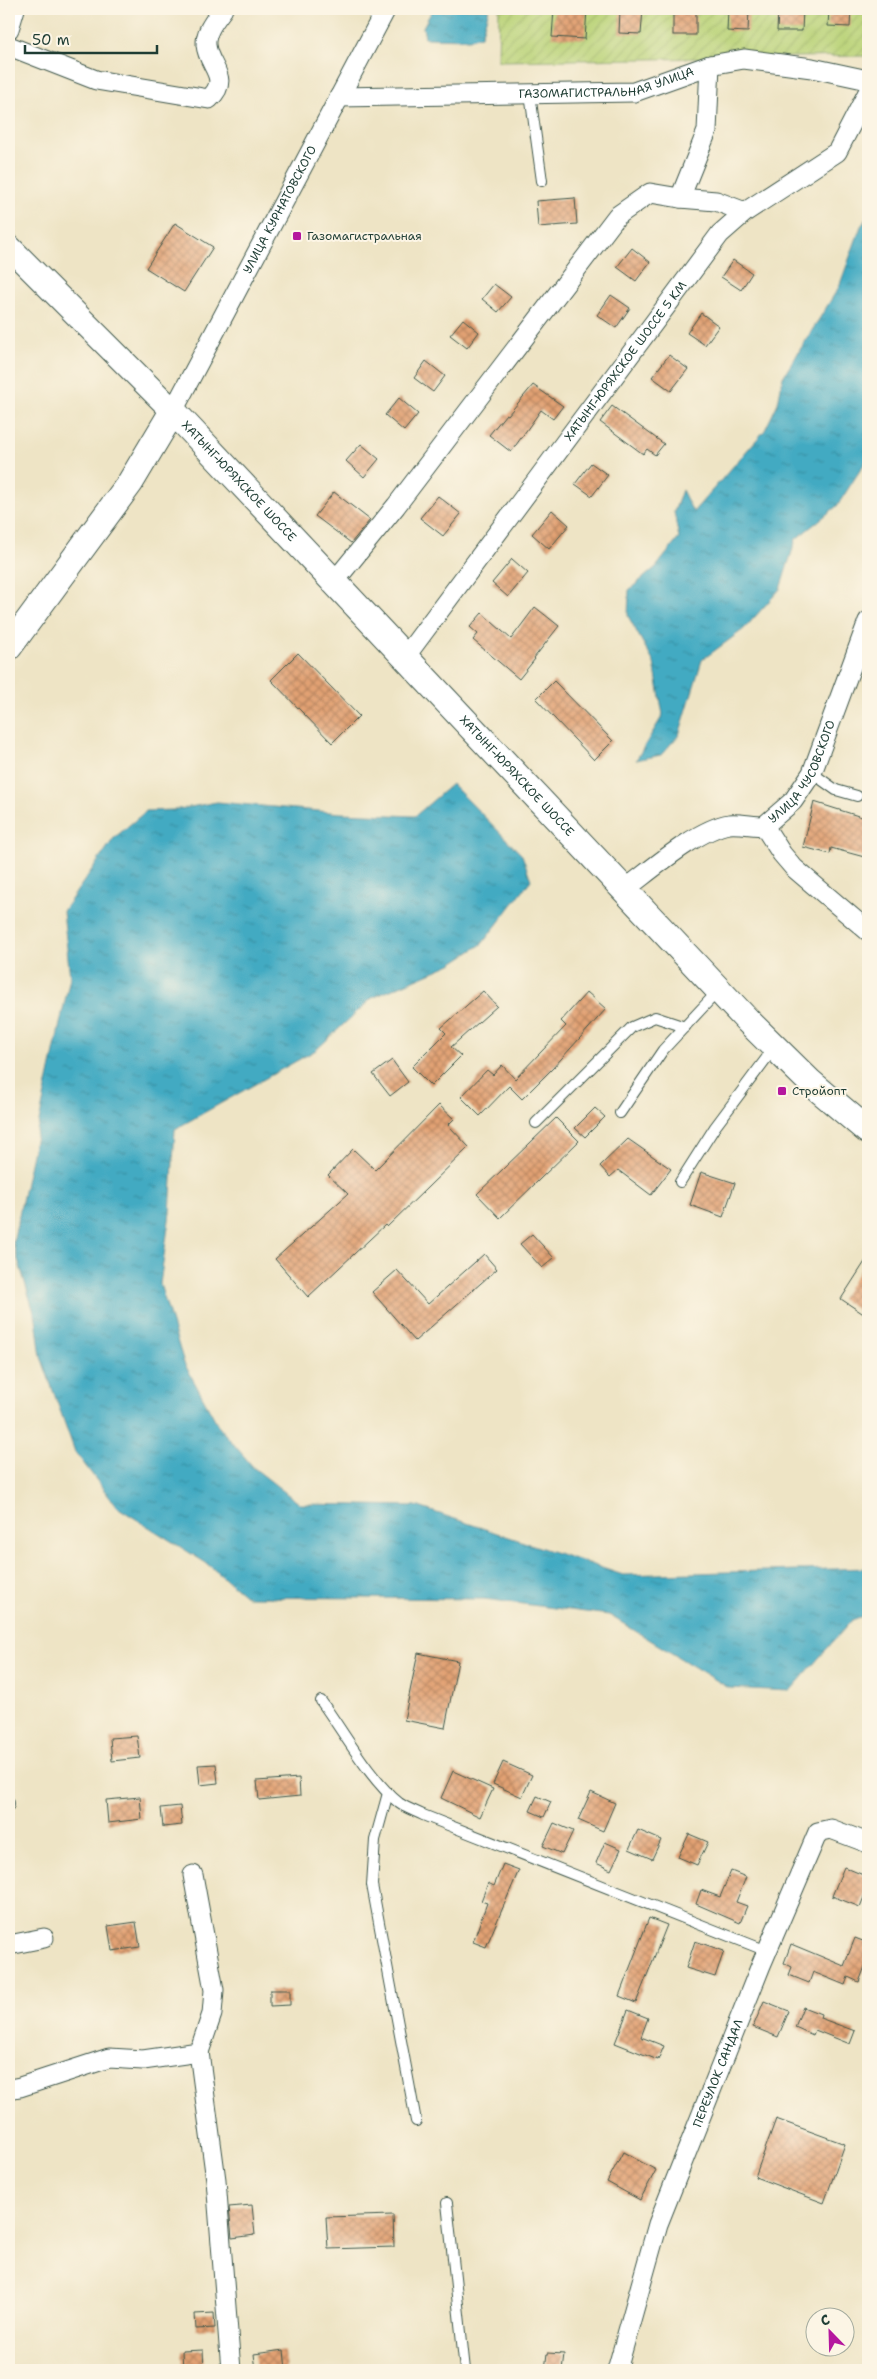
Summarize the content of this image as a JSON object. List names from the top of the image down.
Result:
{
  "streets": {
    "main road": ["ХАТЫНГ-ЮРЯХСКОЕ ШОССЕ"],
    "street": [
      "ГАЗОМАГИСТРАЛЬНАЯ УЛИЦА",
      "УЛИЦА КУРНАТОВСКОГО",
      "ХАТЫНГ-ЮРЯХСКОЕ ШОССЕ 5 КМ",
      "УЛИЦА ЧУСОВСКОГО",
      "ПЕРЕУЛОК САНДАЛ"
    ]
  },
  "crossings": [
    ["ГАЗОМАГИСТРАЛЬНАЯ УЛИЦА", "УЛИЦА КУРНАТОВСКОГО"],
    ["УЛИЦА КУРНАТОВСКОГО", "ХАТЫНГ-ЮРЯХСКОЕ ШОССЕ"],
    ["ХАТЫНГ-ЮРЯХСКОЕ ШОССЕ 5 КМ", "ХАТЫНГ-ЮРЯХСКОЕ ШОССЕ"],
    ["ХАТЫНГ-ЮРЯХСКОЕ ШОССЕ", "УЛИЦА ЧУСОВСКОГО"]
  ],
  "places": {
    "transit": ["Газомагистральная", "Стройопт"]
  },
  "scale_bar": "50 m",
  "north": "top left"
}
